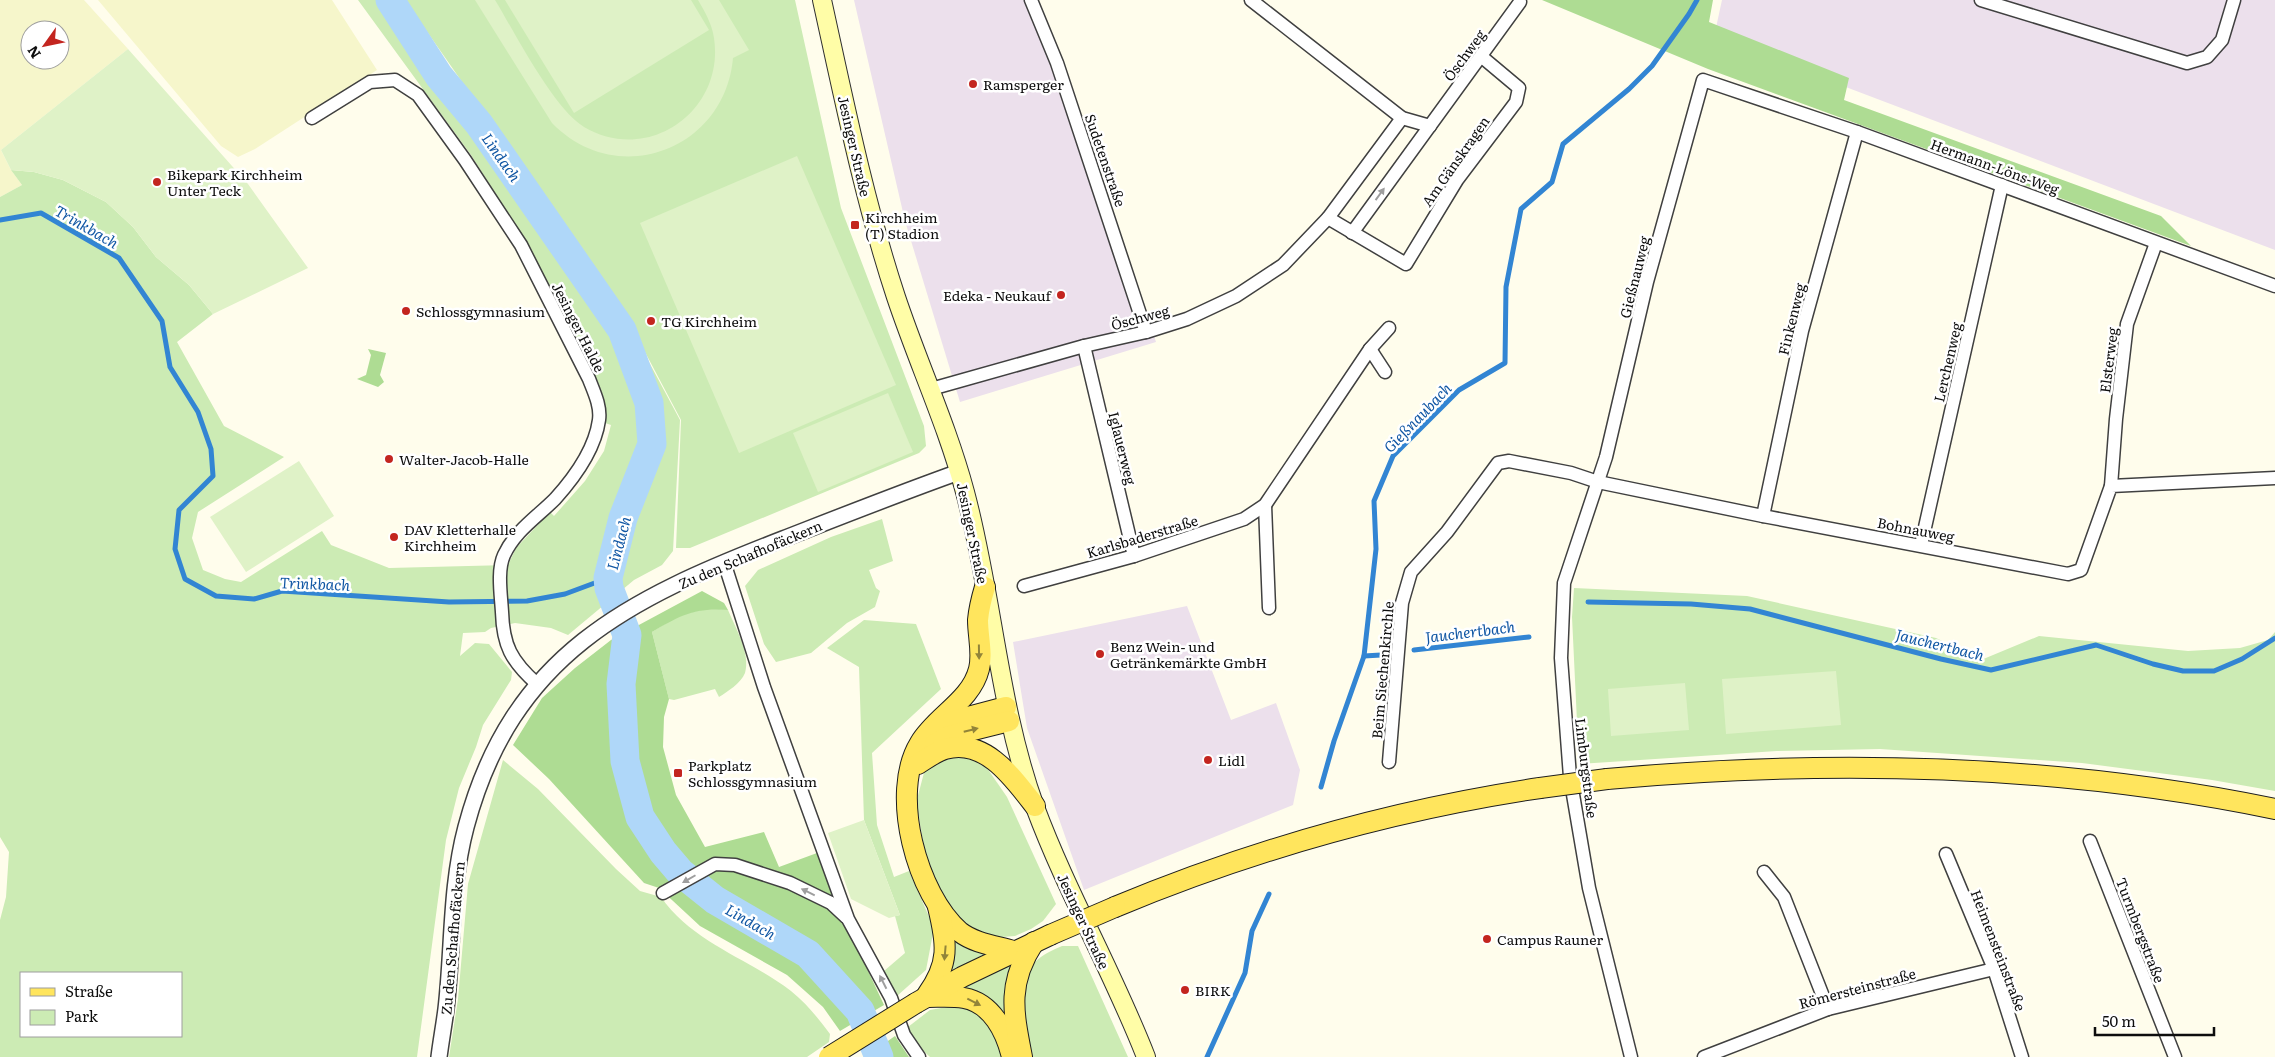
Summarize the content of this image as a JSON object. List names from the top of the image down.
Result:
{
  "streets": {
    "main road": ["Jesinger Straße"],
    "street": [
      "Öschweg",
      "Sudetenstraße",
      "Am Gänskragen",
      "Hermann-Löns-Weg",
      "Gießnauweg",
      "Finkenweg",
      "Jesinger Halde",
      "Elsterweg",
      "Lerchenweg",
      "Iglauerweg",
      "Bohnauweg",
      "Karlsbaderstraße",
      "Zu den Schafhofäckern",
      "Beim Siechenkirchle",
      "Limburgstraße",
      "Turmbergstraße",
      "Heimensteinstraße",
      "Römersteinstraße"
    ]
  },
  "crossings": [
    ["Öschweg", "Jesinger Straße"],
    ["Öschweg", "Sudetenstraße"],
    ["Öschweg", "Am Gänskragen"],
    ["Öschweg", "Iglauerweg"],
    ["Jesinger Straße", "Zu den Schafhofäckern"],
    ["Hermann-Löns-Weg", "Gießnauweg"],
    ["Hermann-Löns-Weg", "Finkenweg"],
    ["Hermann-Löns-Weg", "Elsterweg"],
    ["Hermann-Löns-Weg", "Lerchenweg"],
    ["Gießnauweg", "Bohnauweg"],
    ["Gießnauweg", "Limburgstraße"],
    ["Finkenweg", "Bohnauweg"],
    ["Jesinger Halde", "Zu den Schafhofäckern"],
    ["Elsterweg", "Bohnauweg"],
    ["Lerchenweg", "Bohnauweg"],
    ["Iglauerweg", "Karlsbaderstraße"],
    ["Bohnauweg", "Beim Siechenkirchle"],
    ["Bohnauweg", "Limburgstraße"],
    ["Heimensteinstraße", "Römersteinstraße"]
  ],
  "water": [
    "Lindach",
    "Trinkbach",
    "Gießnaubach",
    "Jauchertbach"
  ],
  "places": {
    "other": [
      "Ramsperger",
      "Bikepark Kirchheim Unter Teck",
      "Edeka - Neukauf",
      "Schlossgymnasium",
      "TG Kirchheim",
      "Walter-Jacob-Halle",
      "DAV Kletterhalle Kirchheim",
      "Benz Wein- und Getränkemärkte GmbH",
      "Lidl",
      "Campus Rauner",
      "BIRK"
    ],
    "transit": ["Kirchheim (T) Stadion", "Parkplatz Schlossgymnasium"]
  },
  "legend": ["Straße", "Park"],
  "scale_bar": "50 m",
  "north": "bottom left"
}
